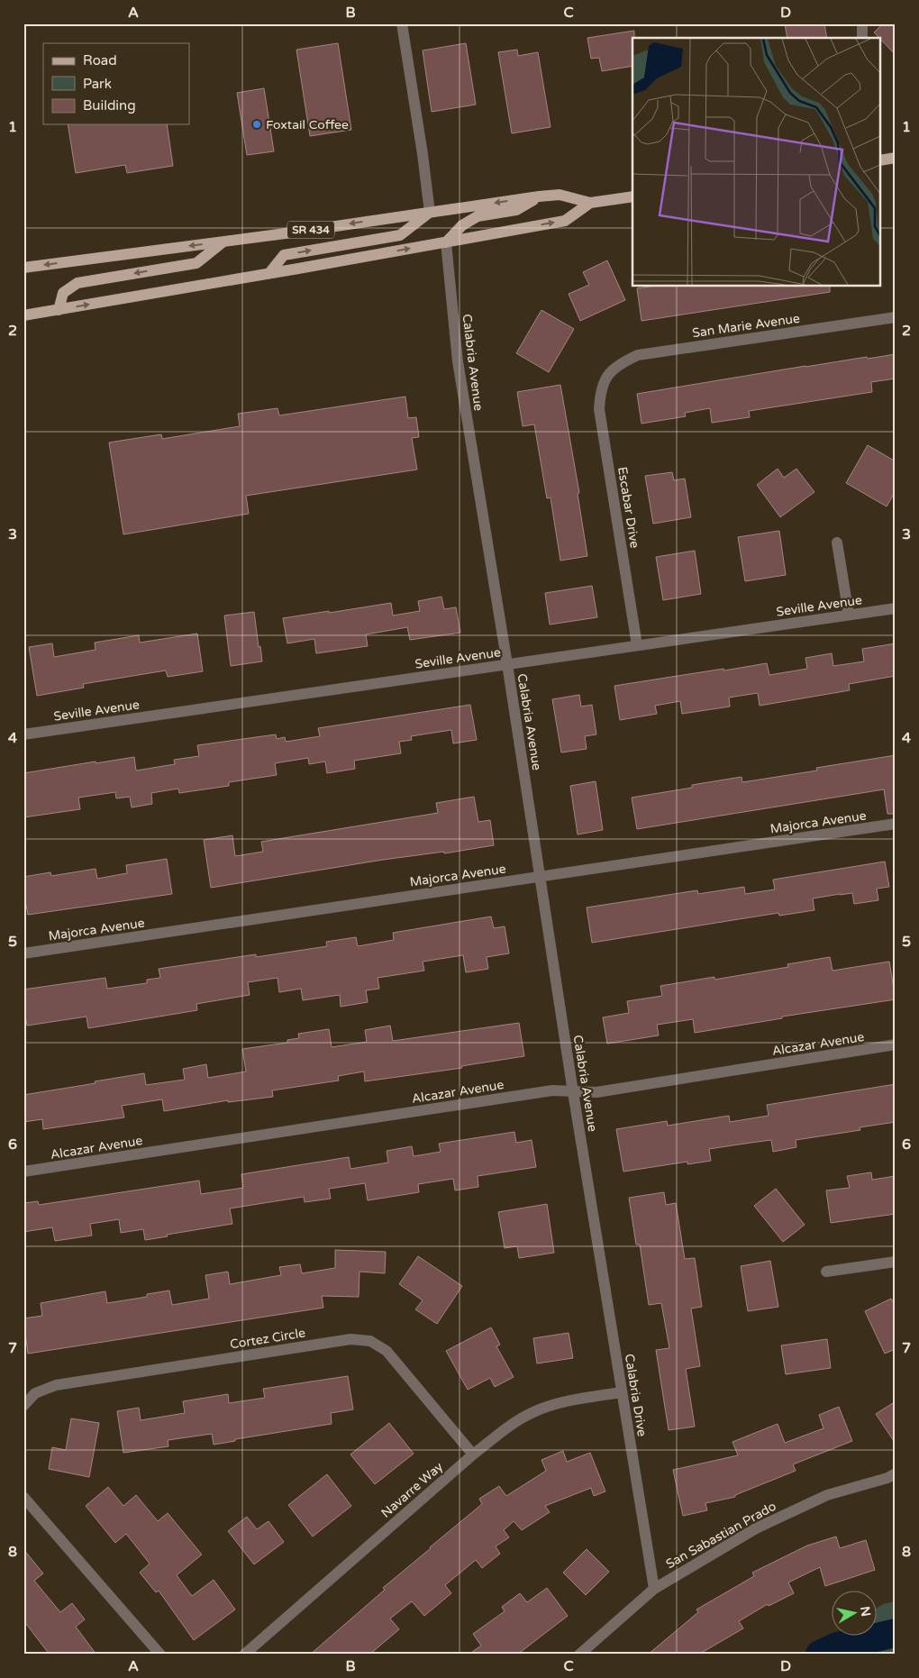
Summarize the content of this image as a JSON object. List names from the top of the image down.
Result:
{
  "streets": {
    "main road": ["SR 434"],
    "street": [
      "San Marie Avenue",
      "Calabria Avenue",
      "Escabar Drive",
      "Seville Avenue",
      "Majorca Avenue",
      "Alcazar Avenue",
      "Cortez Circle",
      "Calabria Drive",
      "Navarre Way",
      "San Sabastian Prado"
    ]
  },
  "crossings": [
    ["SR 434", "Calabria Avenue"],
    ["San Marie Avenue", "Escabar Drive"],
    ["Calabria Avenue", "Seville Avenue"],
    ["Calabria Avenue", "Majorca Avenue"],
    ["Calabria Avenue", "Alcazar Avenue"],
    ["Calabria Avenue", "Calabria Drive"],
    ["Escabar Drive", "Seville Avenue"],
    ["Cortez Circle", "Navarre Way"],
    ["Calabria Drive", "Navarre Way"],
    ["Calabria Drive", "San Sabastian Prado"]
  ],
  "places": ["Foxtail Coffee"],
  "legend": ["Road", "Park", "Building"],
  "north": "right",
  "grid": {
    "columns": [
      "A",
      "B",
      "C",
      "D"
    ],
    "rows": [
      "1",
      "2",
      "3",
      "4",
      "5",
      "6",
      "7",
      "8"
    ]
  }
}
